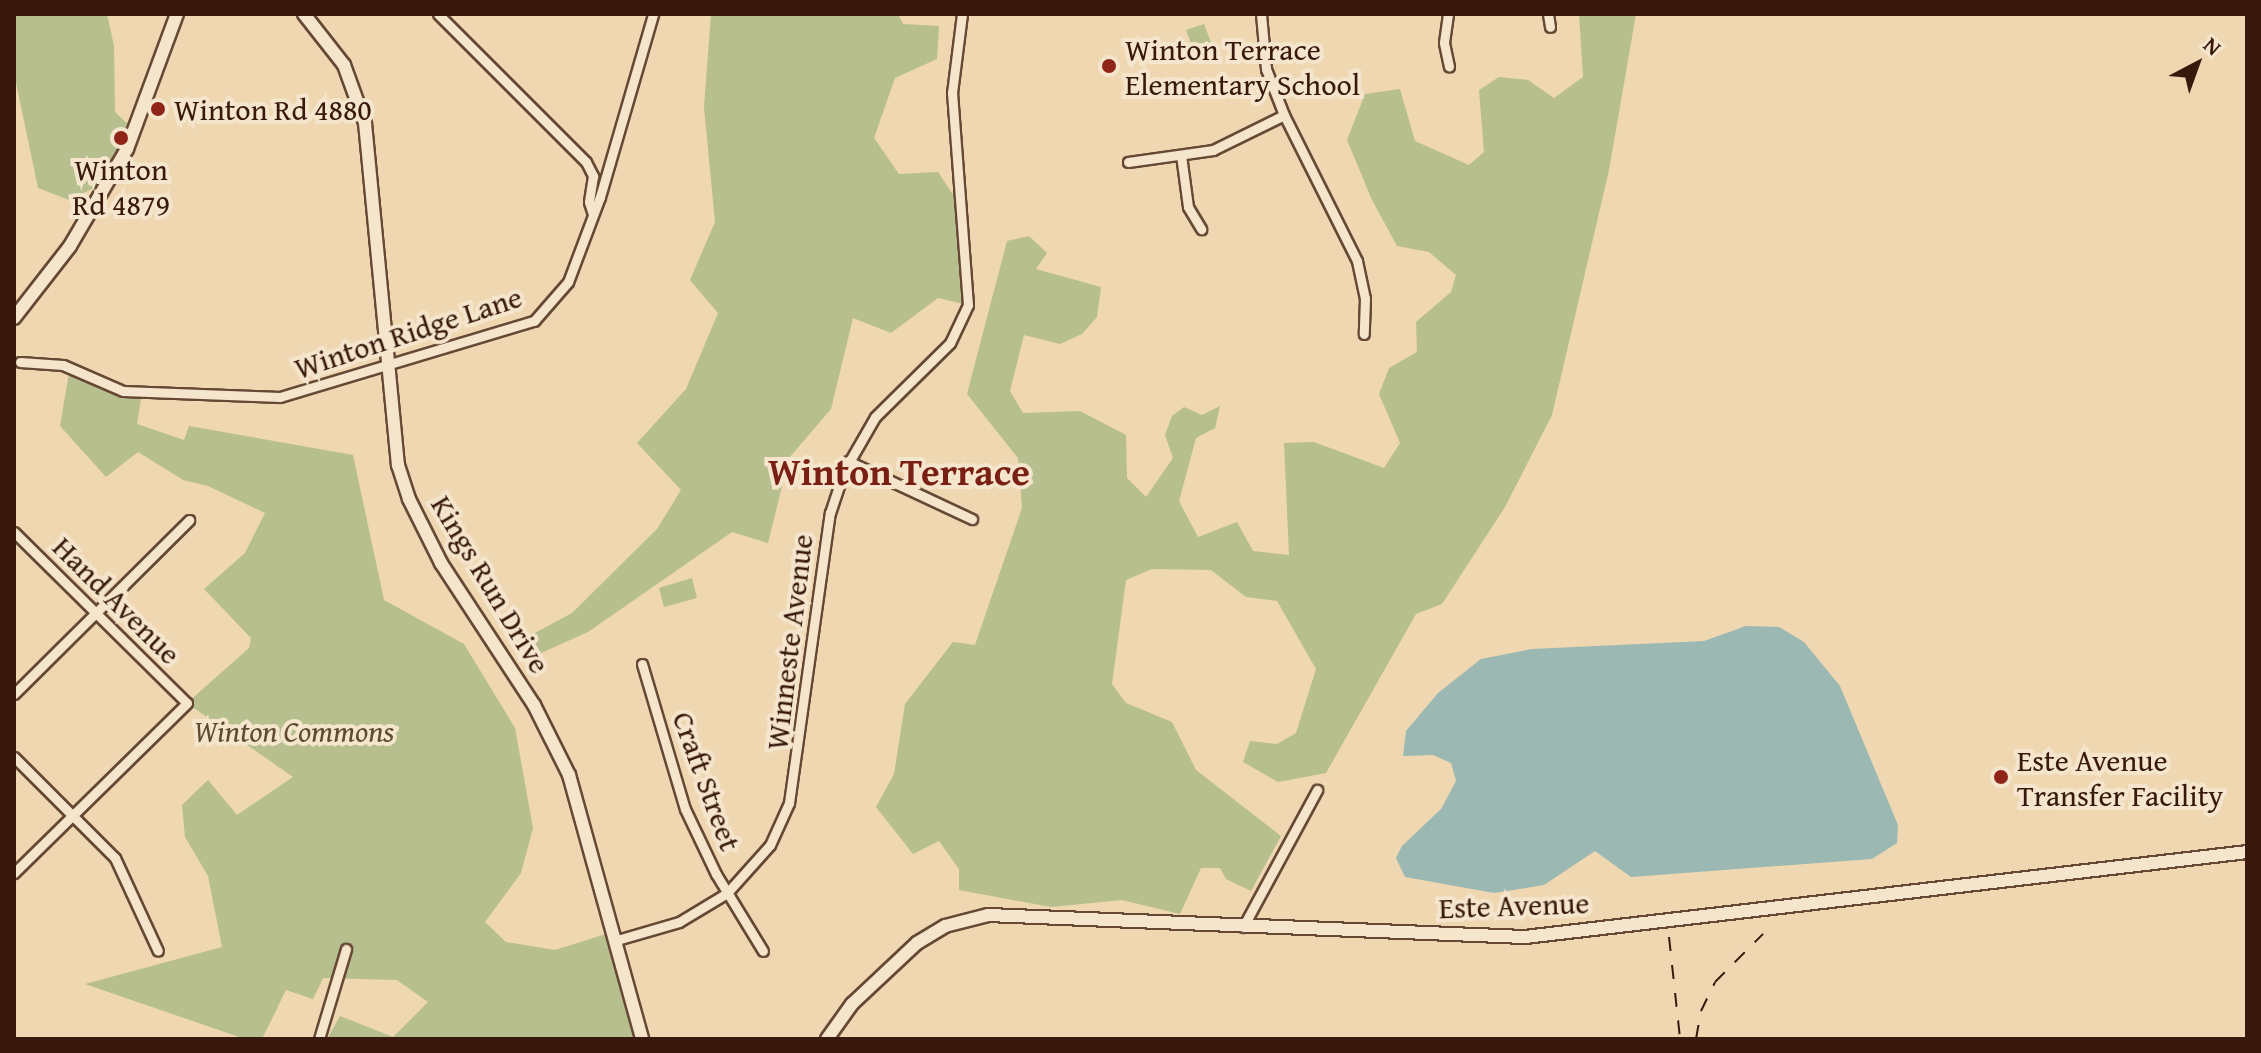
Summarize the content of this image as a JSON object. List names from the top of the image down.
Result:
{
  "streets": {
    "street": [
      "Winton Ridge Lane",
      "Kings Run Drive",
      "Hand Avenue",
      "Winneste Avenue",
      "Craft Street",
      "Este Avenue"
    ]
  },
  "crossings": [
    ["Winton Ridge Lane", "Kings Run Drive"],
    ["Kings Run Drive", "Winneste Avenue"],
    ["Winneste Avenue", "Craft Street"]
  ],
  "districts": ["Winton Terrace"],
  "parks": ["Winton Commons"],
  "places": [
    "Winton Terrace Elementary School",
    "Winton Rd 4880",
    "Winton Rd 4879",
    "Este Avenue Transfer Facility"
  ],
  "north": "top right"
}
